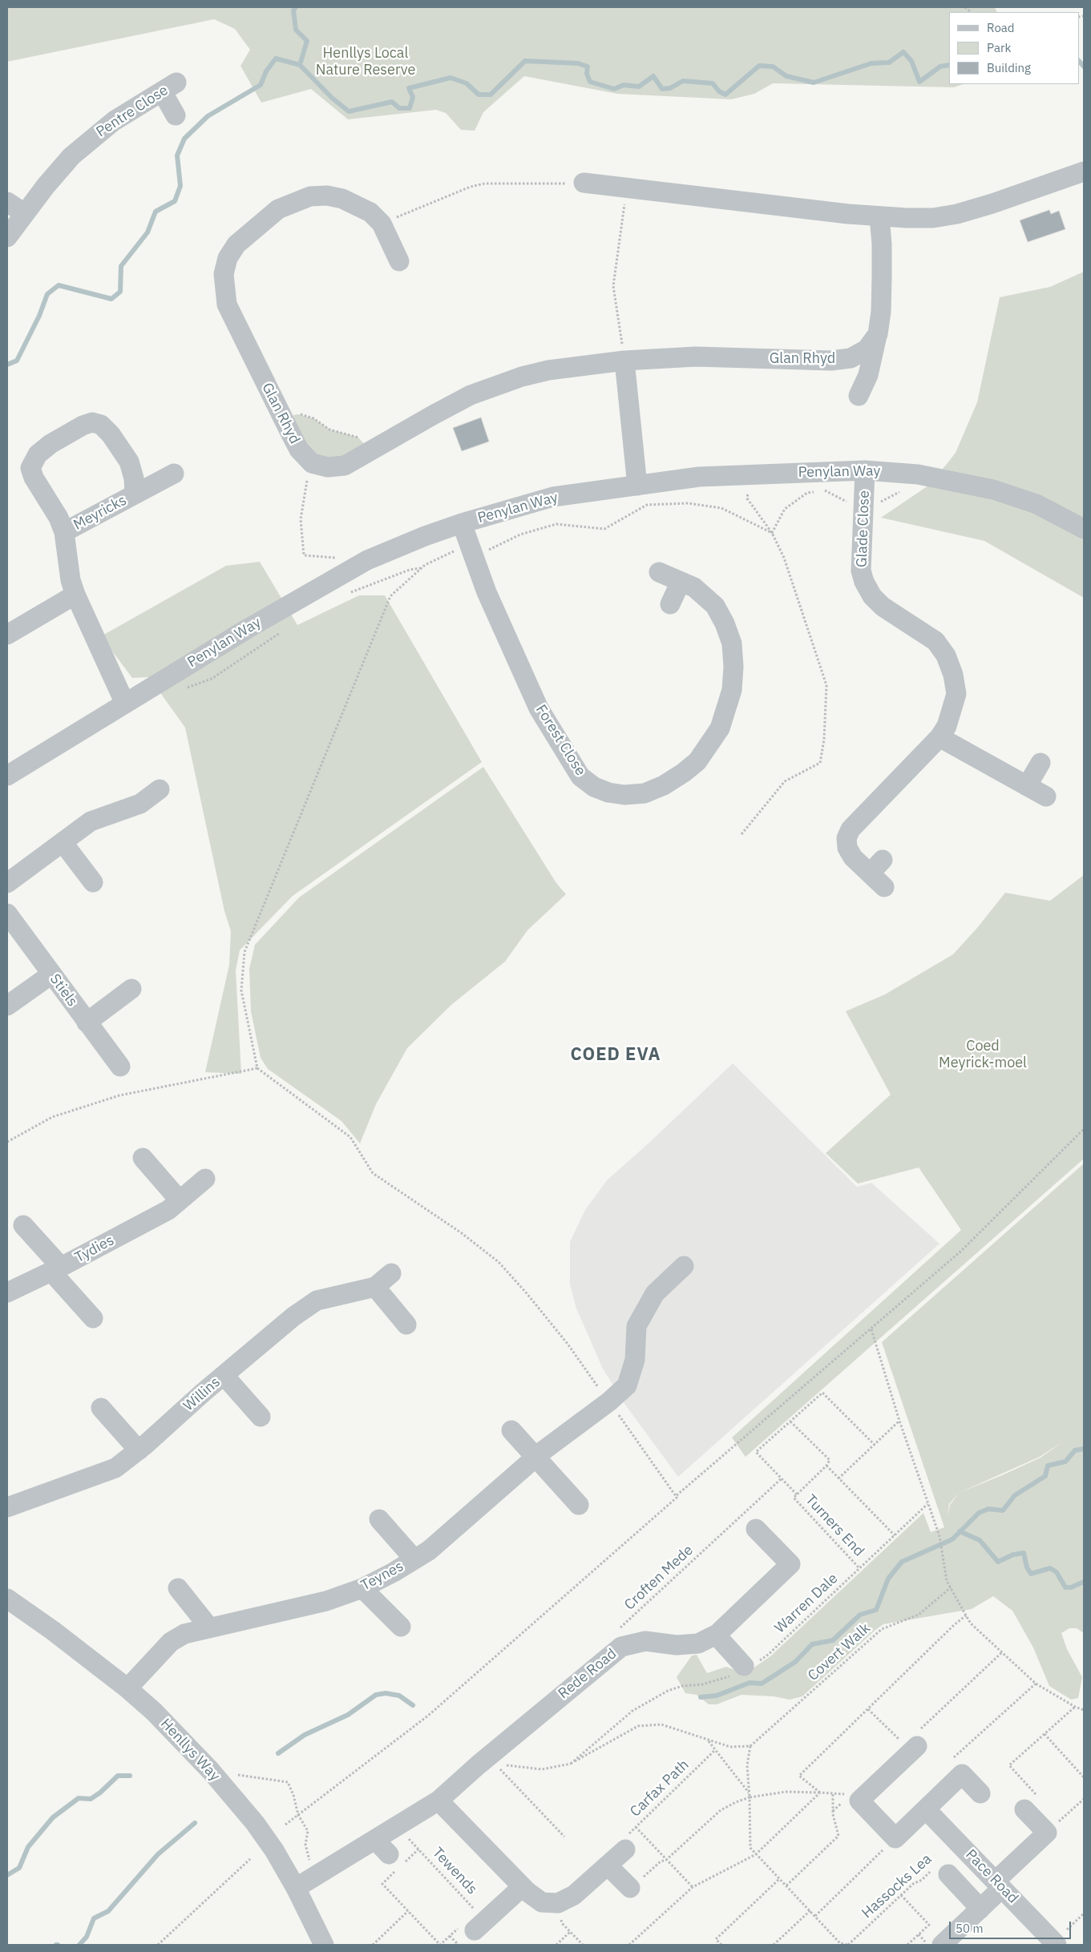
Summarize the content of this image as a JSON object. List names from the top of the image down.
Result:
{
  "streets": {
    "street": [
      "Pentre Close",
      "Glan Rhyd",
      "Penylan Way",
      "Meyricks",
      "Glade Close",
      "Forest Close",
      "Stiels",
      "Tydies",
      "Willins",
      "Teynes",
      "Rede Road",
      "Henllys Way",
      "Pace Road"
    ],
    "path": [
      "Turners End",
      "Croften Mede",
      "Warren Dale",
      "Covert Walk",
      "Carfax Path",
      "Tewends",
      "Hassocks Lea"
    ]
  },
  "crossings": [
    ["Penylan Way", "Meyricks"],
    ["Penylan Way", "Glade Close"],
    ["Penylan Way", "Forest Close"],
    ["Turners End", "Croften Mede"],
    ["Turners End", "Warren Dale"],
    ["Teynes", "Henllys Way"],
    ["Rede Road", "Henllys Way"]
  ],
  "districts": ["COED EVA"],
  "parks": ["Henllys Local Nature Reserve", "Coed Meyrick-moel"],
  "legend": ["Road", "Park", "Building"],
  "scale_bar": "50 m"
}
